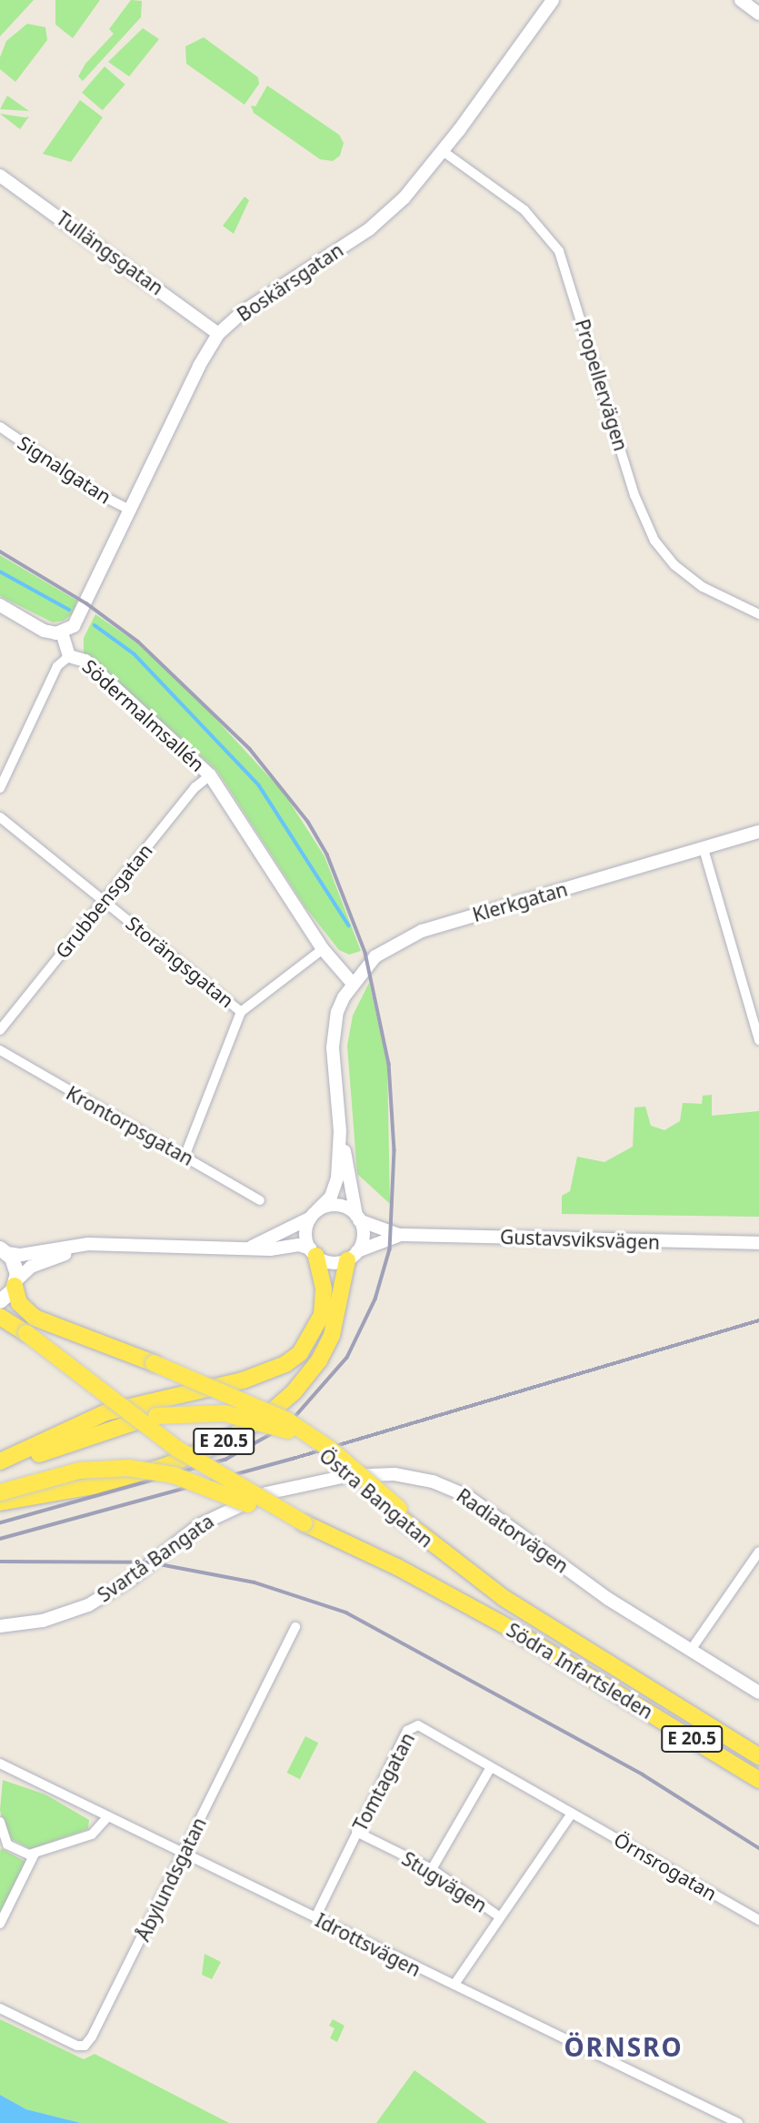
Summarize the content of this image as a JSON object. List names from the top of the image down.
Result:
{
  "streets": {
    "main road": ["E 20.5", "Östra Bangatan", "Södra Infartsleden"],
    "street": [
      "Tullängsgatan",
      "Boskärsgatan",
      "Propellervägen",
      "Signalgatan",
      "Södermalmsallén",
      "Grubbensgatan",
      "Klerkgatan",
      "Storängsgatan",
      "Krontorpsgatan",
      "Gustavsviksvägen",
      "Radiatorvägen",
      "Svartå Bangata",
      "Tomtagatan",
      "Örnsrogatan",
      "Åbylundsgatan",
      "Stugvägen",
      "Idrottsvägen"
    ]
  },
  "crossings": [
    ["Tullängsgatan", "Boskärsgatan"],
    ["Boskärsgatan", "Propellervägen"],
    ["Boskärsgatan", "Signalgatan"],
    ["Boskärsgatan", "Södermalmsallén"],
    ["Södermalmsallén", "Grubbensgatan"],
    ["Södermalmsallén", "Klerkgatan"],
    ["Grubbensgatan", "Storängsgatan"],
    ["Gustavsviksvägen", "E 20.5"],
    ["E 20.5", "Södra Infartsleden"],
    ["Östra Bangatan", "Södra Infartsleden"],
    ["Radiatorvägen", "Svartå Bangata"],
    ["Tomtagatan", "Örnsrogatan"],
    ["Tomtagatan", "Stugvägen"],
    ["Tomtagatan", "Idrottsvägen"],
    ["Åbylundsgatan", "Idrottsvägen"]
  ],
  "districts": ["ÖRNSRO"]
}
